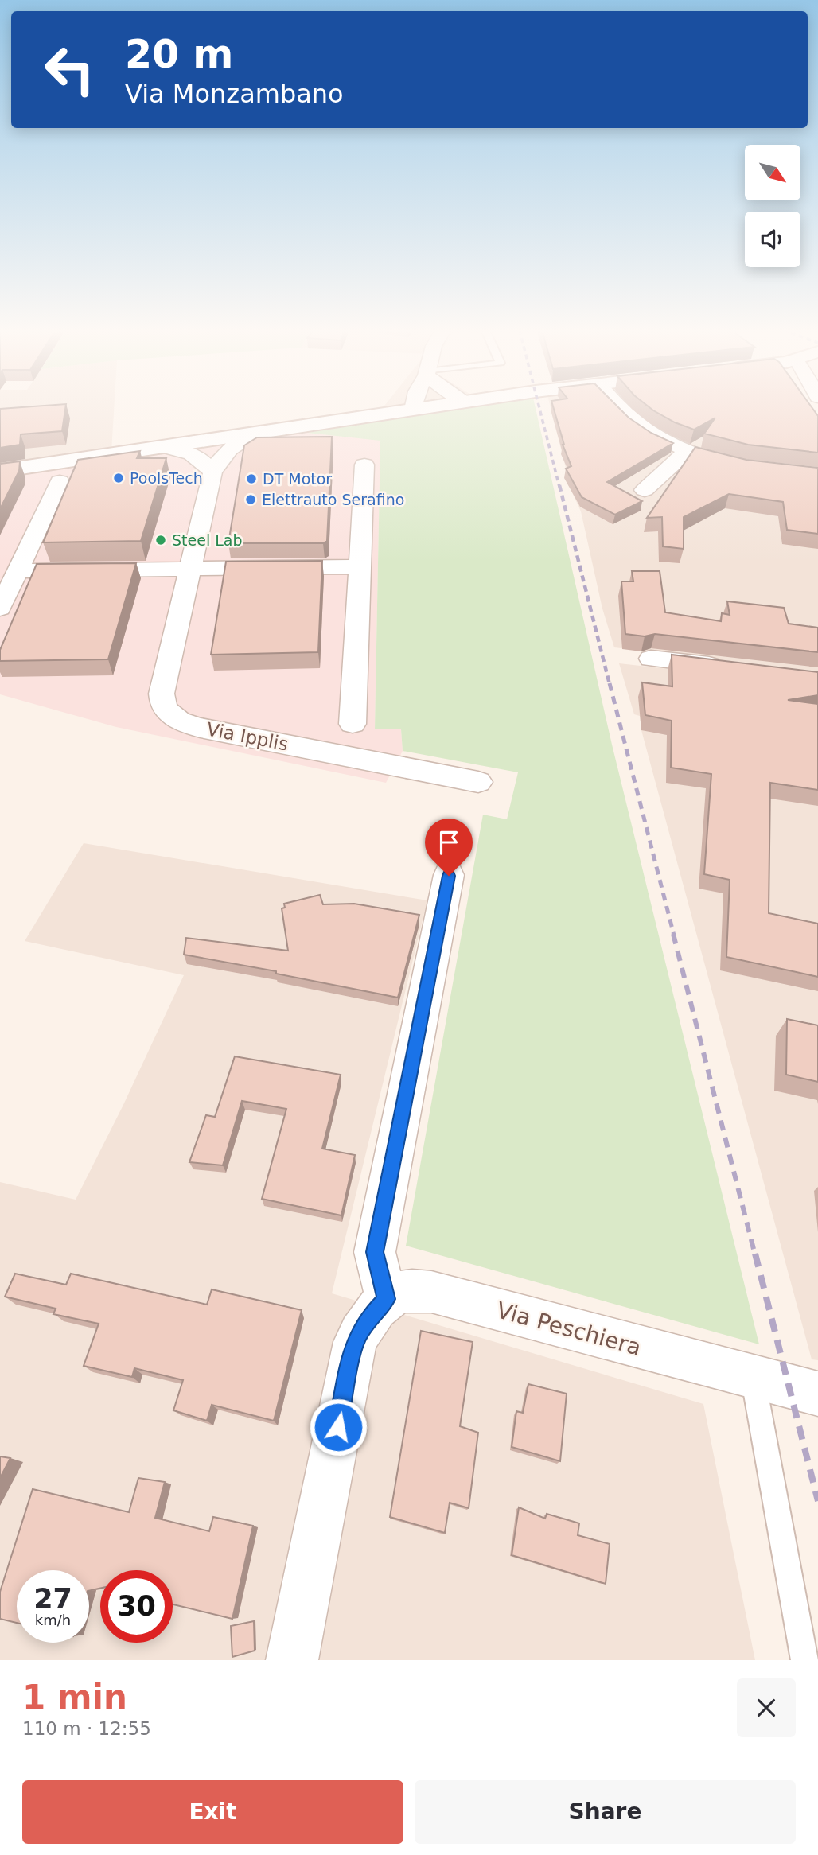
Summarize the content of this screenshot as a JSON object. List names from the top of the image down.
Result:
{
  "streets": {
    "street": ["Via Ipplis", "Via Peschiera"]
  },
  "places": [
    "PoolsTech",
    "DT Motor",
    "Elettrauto Serafino",
    "Steel Lab"
  ],
  "north": "bottom right",
  "page": {
    "turn": ["20 m", "Via Monzambano"],
    "speed": "27 km/h",
    "limit": "30",
    "heading": ["1 min", "110 m · 12:55"],
    "buttons": ["Exit", "Share"]
  }
}
